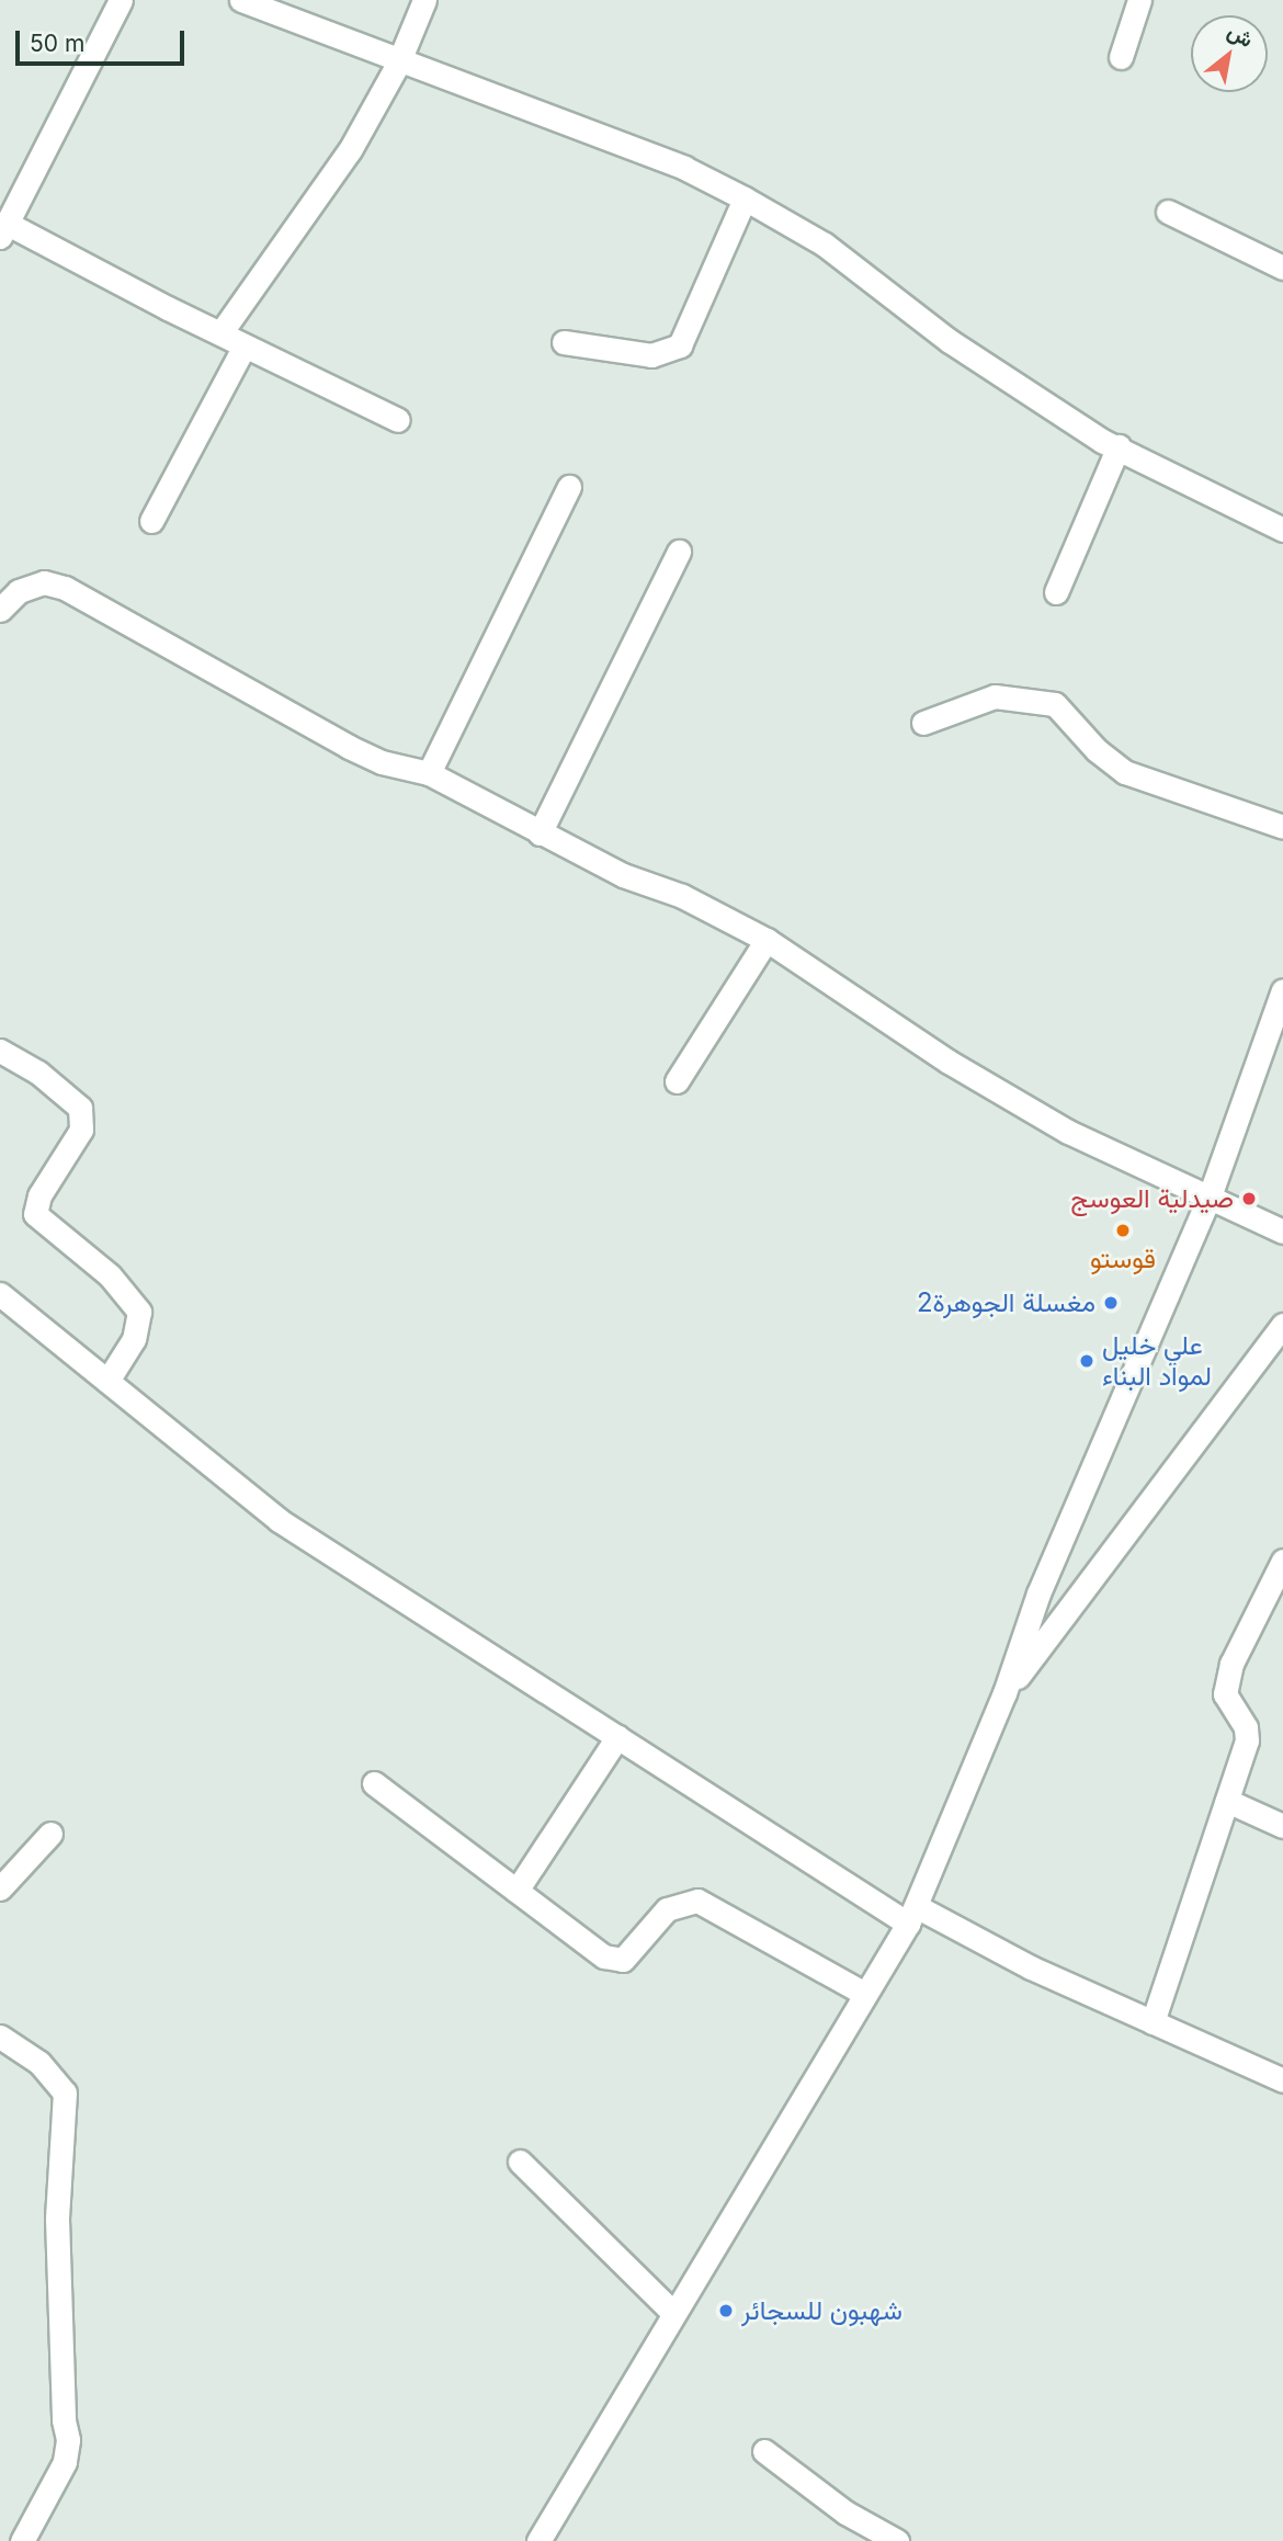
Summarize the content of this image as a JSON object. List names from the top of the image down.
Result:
{
  "places": [
    "صيدلية العوسج",
    "قوستو",
    "مغسلة الجوهرة2",
    "علي خليل لمواد البناء",
    "شهبون للسجائر"
  ],
  "scale_bar": "50 m",
  "north": "top right"
}
